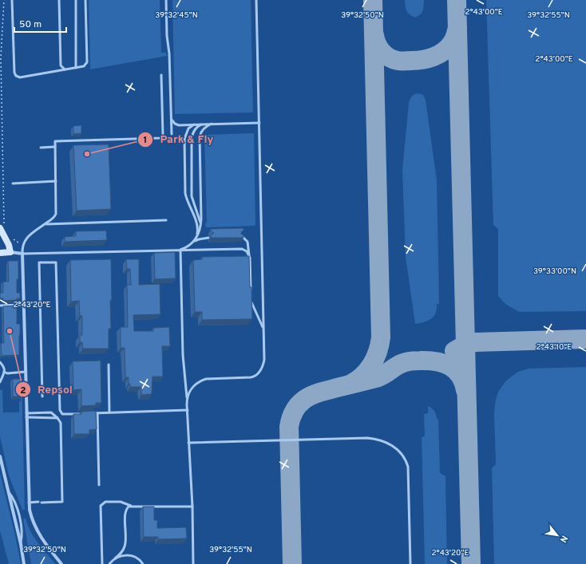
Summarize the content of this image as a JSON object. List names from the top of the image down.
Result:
{
  "places": ["Park & Fly", "Repsol"],
  "scale_bar": "50 m",
  "north": "bottom right",
  "coordinates": [
    "2°43'00\"E",
    "39°32'45\"N",
    "39°32'50\"N",
    "39°32'55\"N",
    "39°33'00\"N",
    "2°43'20\"E",
    "2°43'10\"E"
  ]
}
